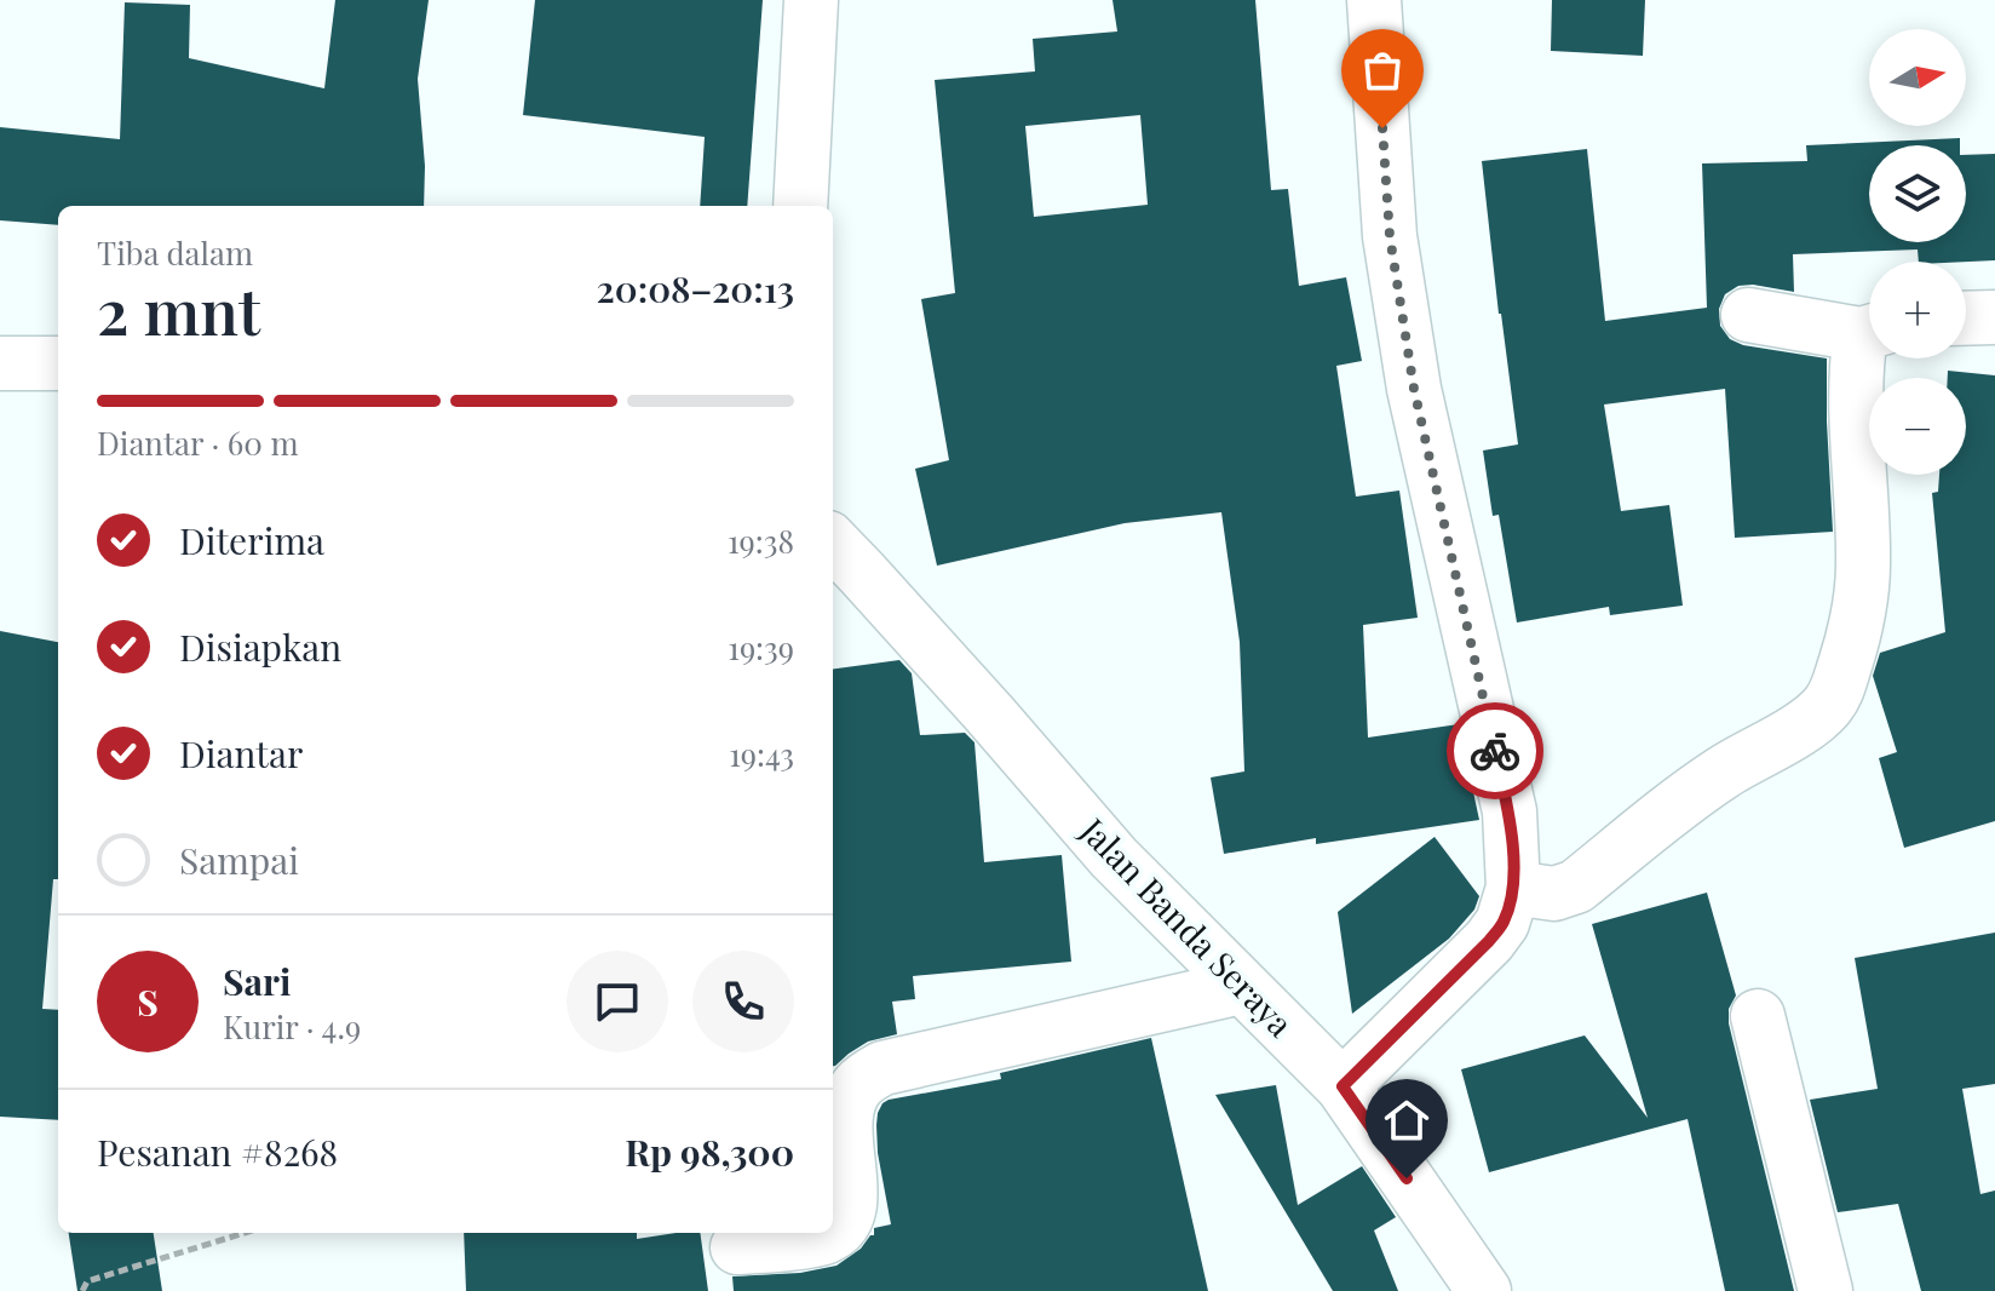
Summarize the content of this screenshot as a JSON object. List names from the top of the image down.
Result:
{
  "streets": {
    "street": ["Jalan Banda Seraya"]
  },
  "north": "right",
  "page": {
    "map_buttons": ["+", "−"],
    "heading": ["2 mnt", "Tiba dalam", "20:08–20:13"],
    "panel": [
      "Sari",
      "Kurir · 4.9",
      "Pesanan #8268",
      "Rp 98,300"
    ],
    "bar": "Diantar · 60 m",
    "list": [
      ["Diterima", "19:38"],
      ["Disiapkan", "19:39"],
      ["Diantar", "19:43"],
      "Sampai"
    ],
    "round": "S"
  }
}
